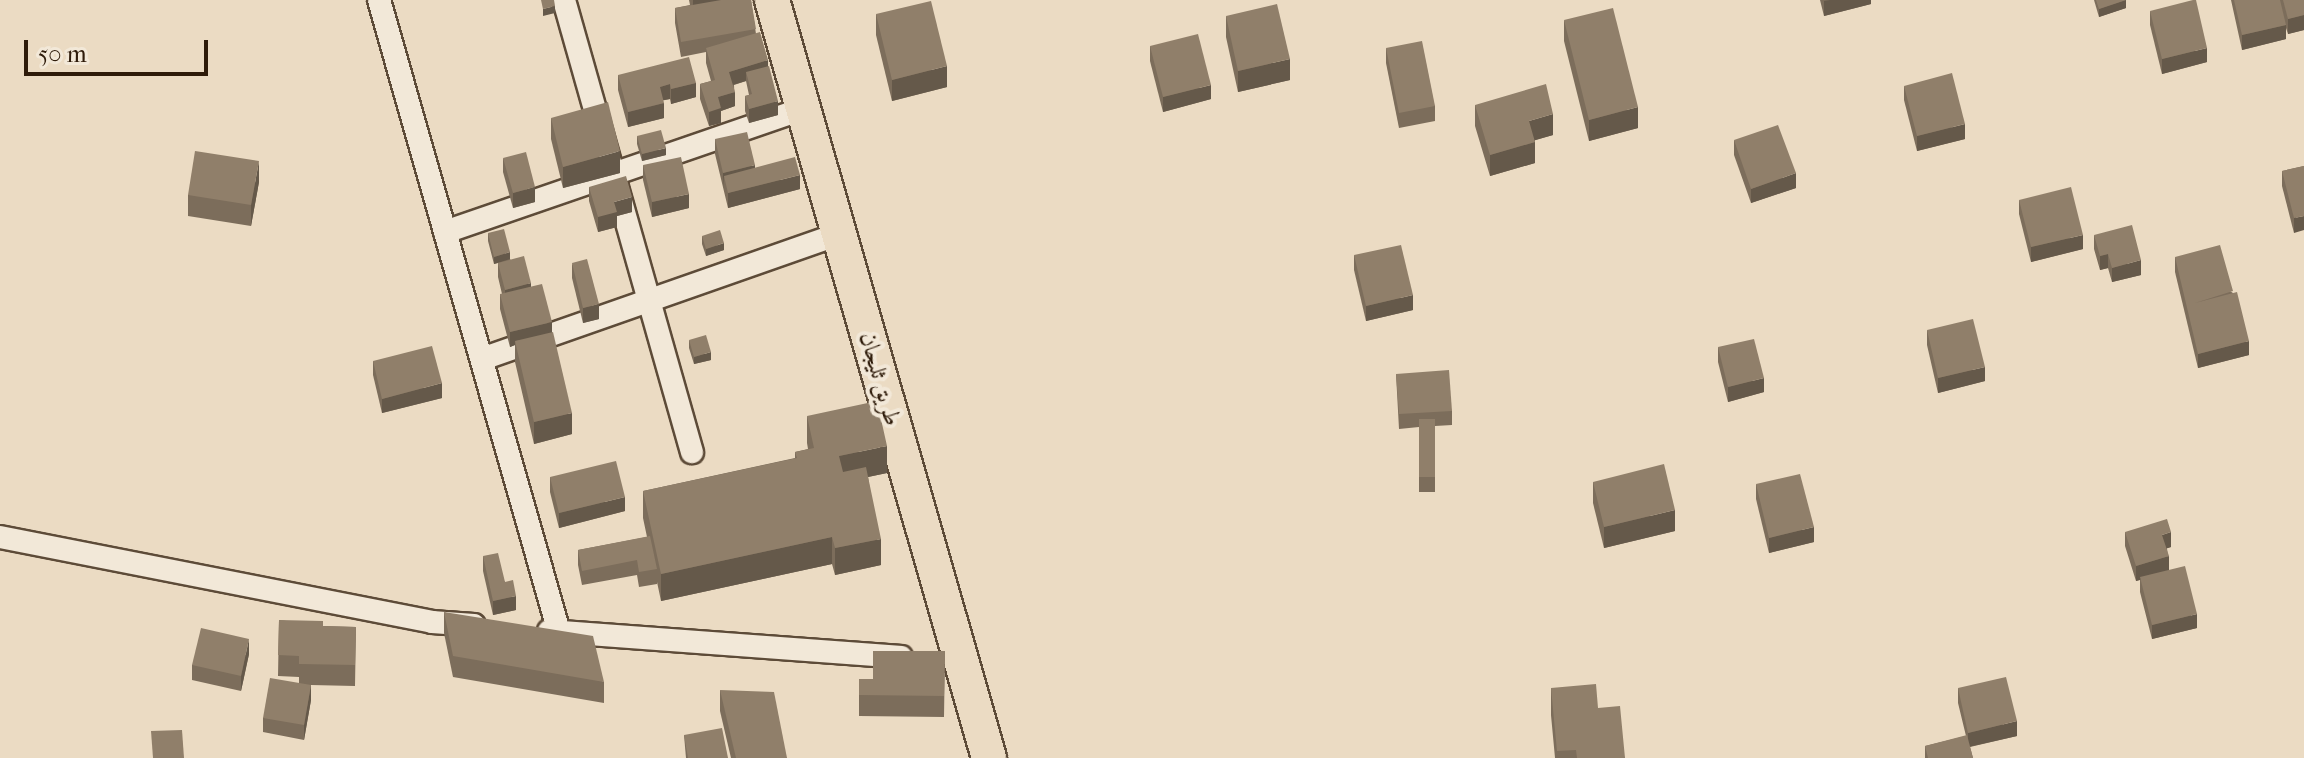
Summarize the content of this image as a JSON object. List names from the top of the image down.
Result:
{
  "streets": {
    "main road": ["طريق ثليجان"]
  },
  "scale_bar": "50 m"
}
